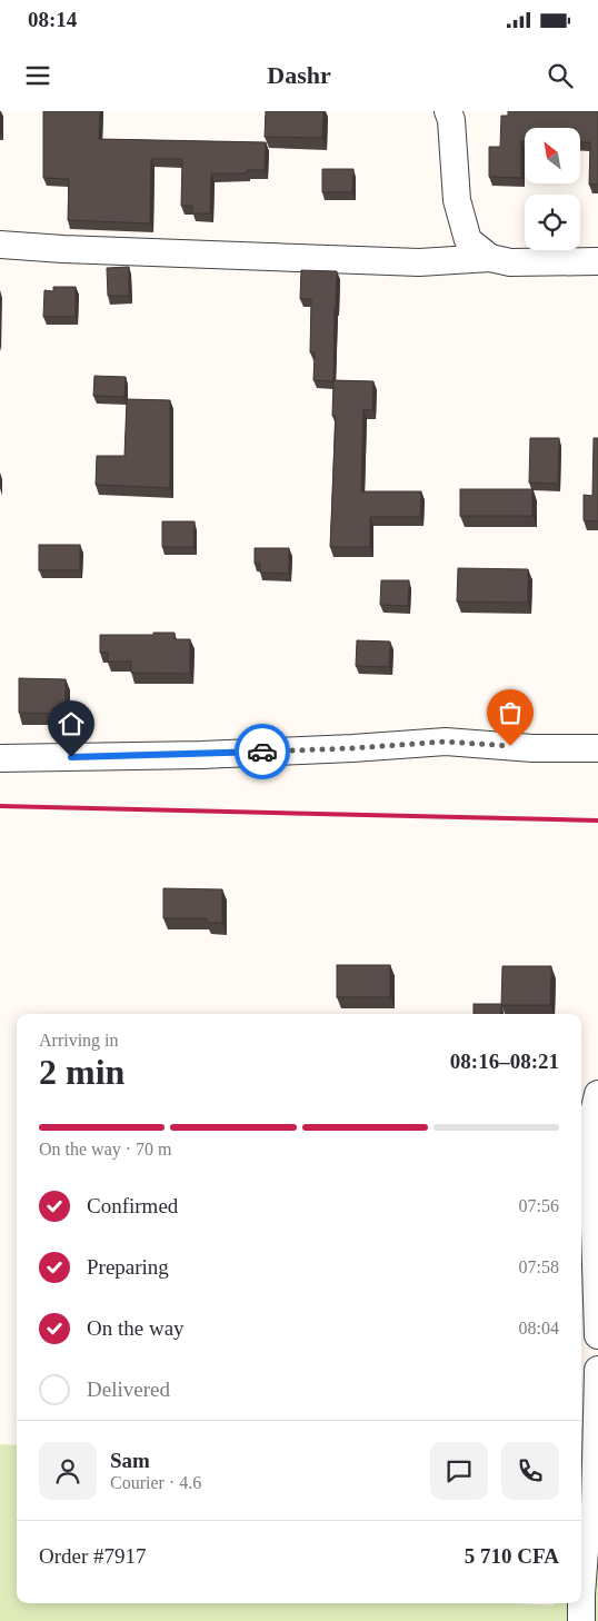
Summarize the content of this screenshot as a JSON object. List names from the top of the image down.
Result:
{
  "north": "top left",
  "page": {
    "status": "08:14",
    "header": "Dashr",
    "heading": ["2 min", "Arriving in", "08:16–08:21"],
    "panel": [
      "Sam",
      "Courier · 4.6",
      "Order #7917",
      "5 710 CFA"
    ],
    "bar": "On the way · 70 m",
    "list": [
      ["Confirmed", "07:56"],
      ["Preparing", "07:58"],
      ["On the way", "08:04"],
      "Delivered"
    ]
  }
}
